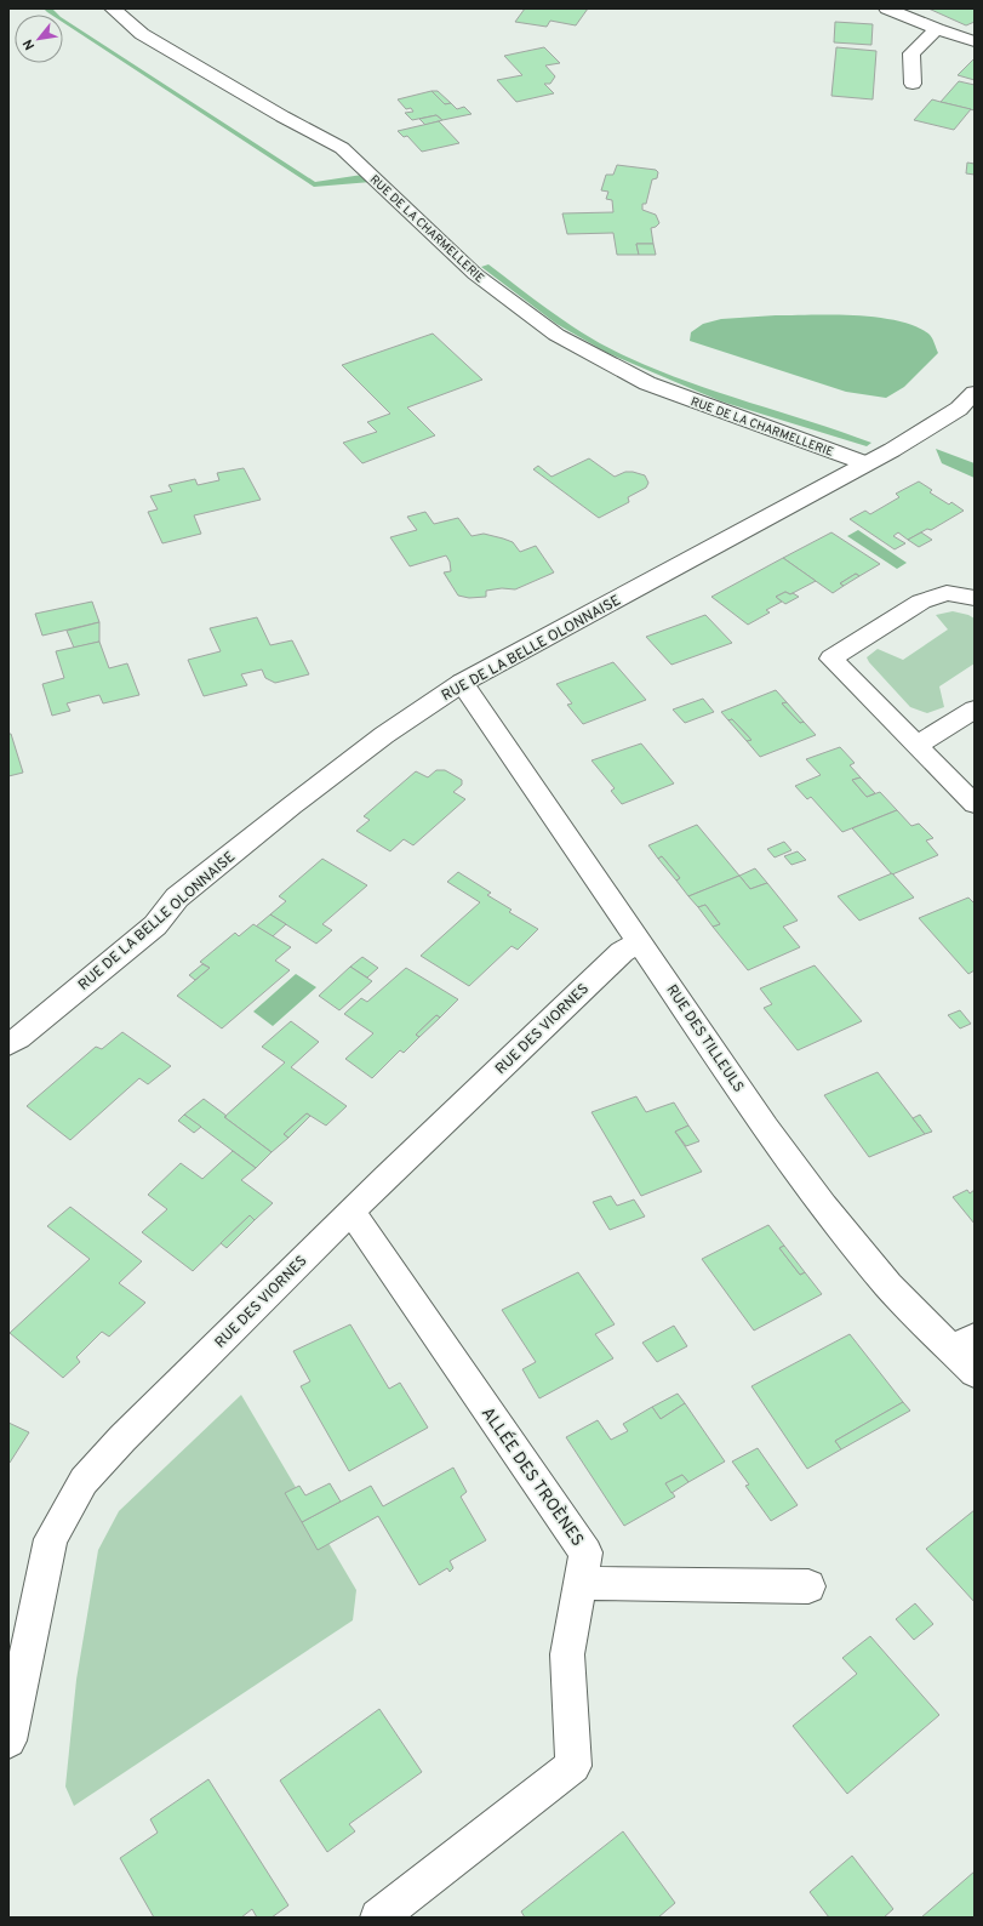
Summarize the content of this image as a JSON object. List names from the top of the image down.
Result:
{
  "streets": {
    "street": [
      "RUE DE LA CHARMELLERIE",
      "RUE DE LA BELLE OLONNAISE",
      "RUE DES VIORNES",
      "RUE DES TILLEULS",
      "ALLÉE DES TROÈNES"
    ]
  },
  "crossings": [
    ["RUE DE LA CHARMELLERIE", "RUE DE LA BELLE OLONNAISE"],
    ["RUE DE LA BELLE OLONNAISE", "RUE DES TILLEULS"],
    ["RUE DES VIORNES", "RUE DES TILLEULS"],
    ["RUE DES VIORNES", "ALLÉE DES TROÈNES"]
  ],
  "north": "bottom left"
}
